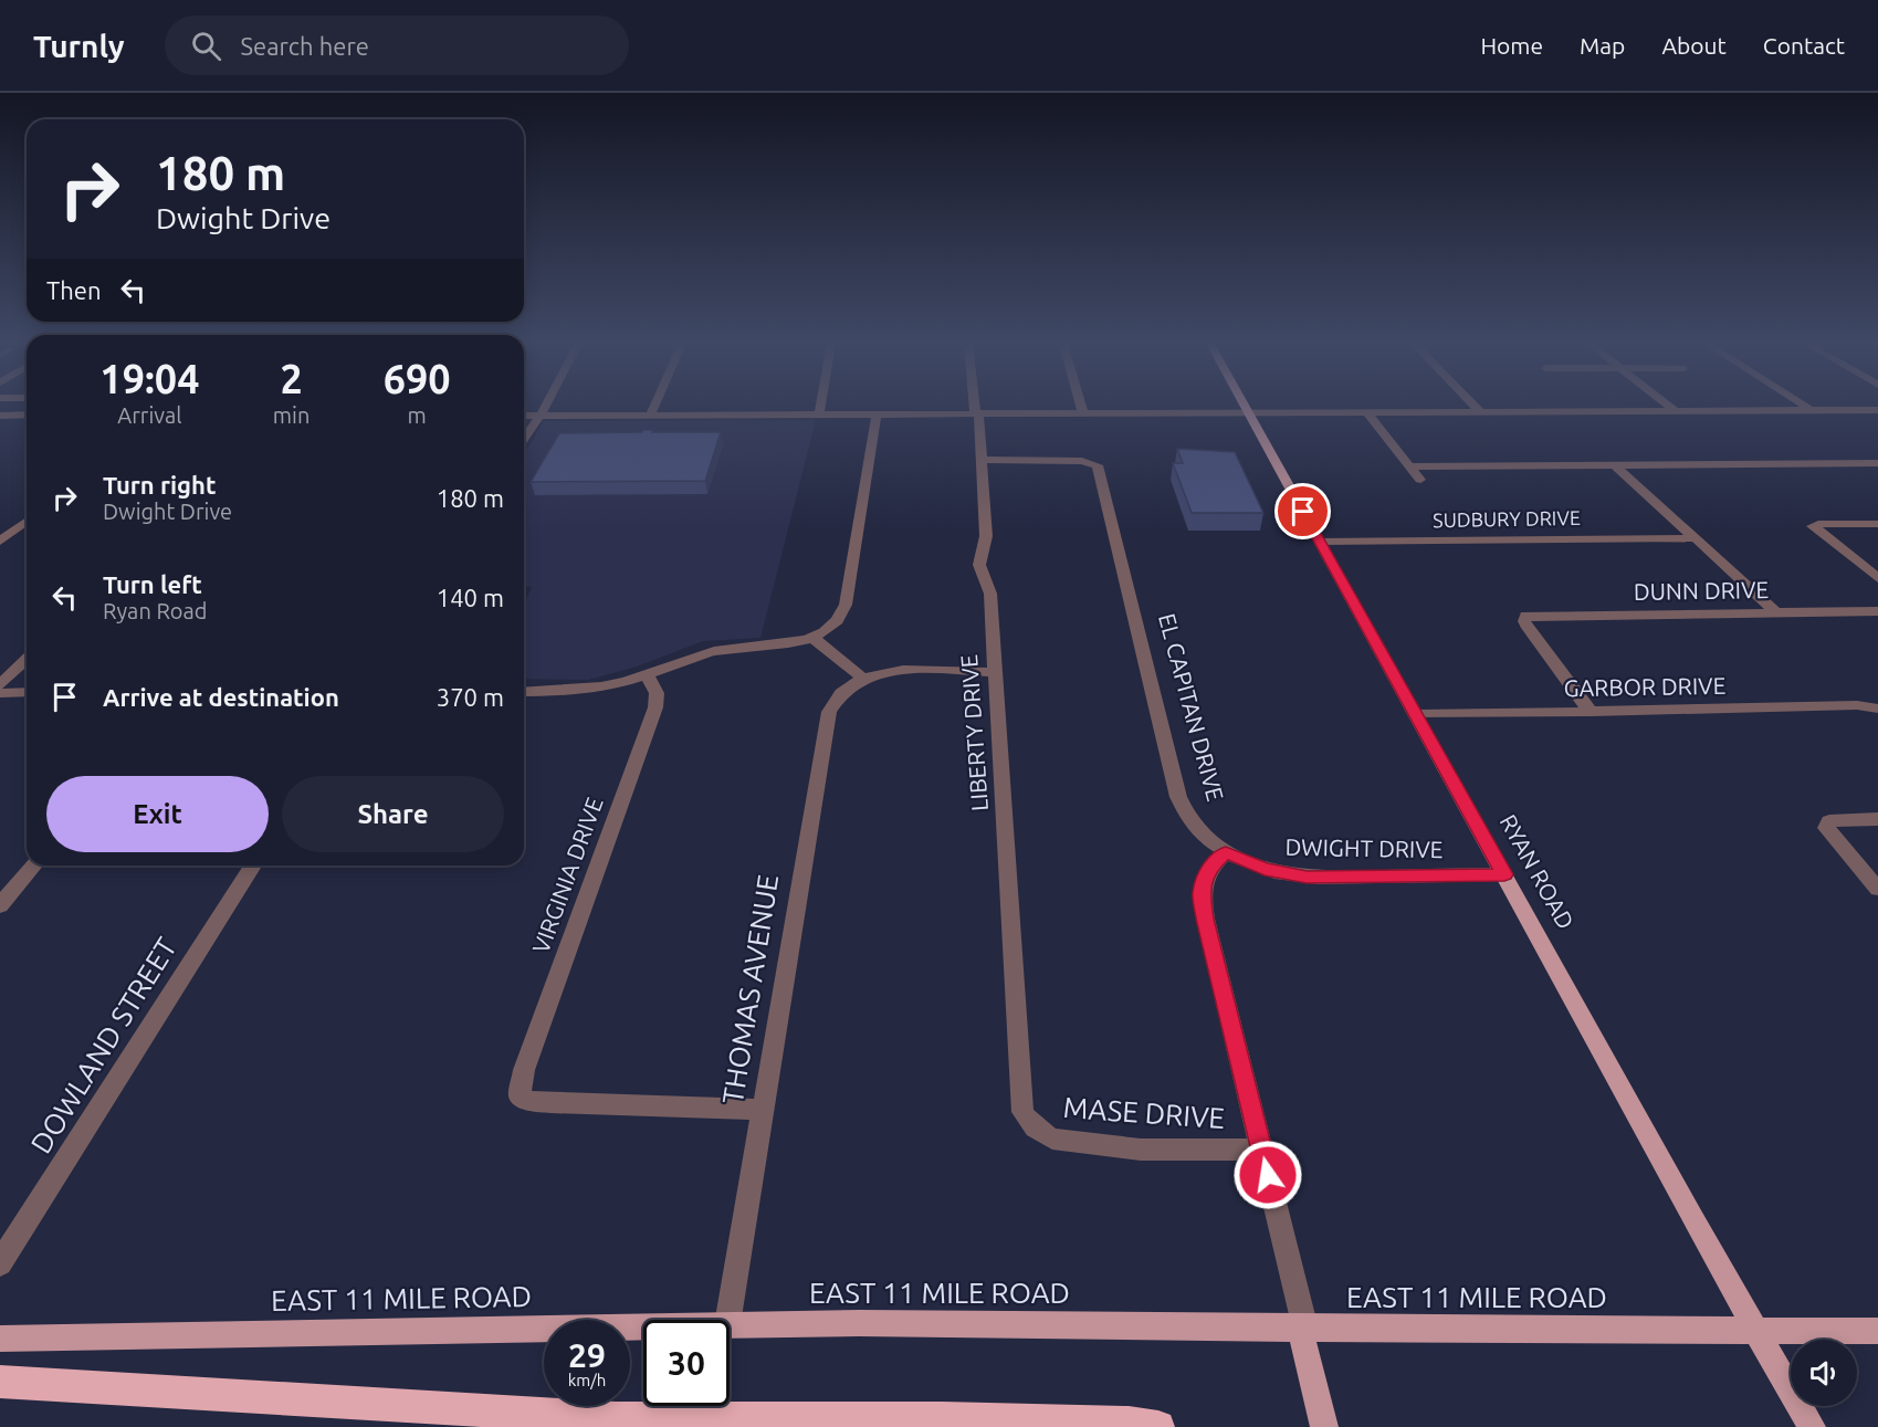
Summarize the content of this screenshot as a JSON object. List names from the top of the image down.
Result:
{
  "streets": {
    "main road": ["RYAN ROAD", "EAST 11 MILE ROAD"],
    "street": [
      "SUDBURY DRIVE",
      "DUNN DRIVE",
      "GARBOR DRIVE",
      "EL CAPITAN DRIVE",
      "LIBERTY DRIVE",
      "DWIGHT DRIVE",
      "VIRGINIA DRIVE",
      "THOMAS AVENUE",
      "DOWLAND STREET",
      "MASE DRIVE"
    ]
  },
  "crossings": [
    ["SUDBURY DRIVE", "RYAN ROAD"],
    ["DUNN DRIVE", "GARBOR DRIVE"],
    ["GARBOR DRIVE", "RYAN ROAD"],
    ["EL CAPITAN DRIVE", "LIBERTY DRIVE"],
    ["EL CAPITAN DRIVE", "DWIGHT DRIVE"],
    ["LIBERTY DRIVE", "THOMAS AVENUE"],
    ["LIBERTY DRIVE", "MASE DRIVE"],
    ["DWIGHT DRIVE", "RYAN ROAD"],
    ["RYAN ROAD", "EAST 11 MILE ROAD"],
    ["VIRGINIA DRIVE", "THOMAS AVENUE"]
  ],
  "page": {
    "header": "Turnly",
    "search": "Search here",
    "nav": [
      "Home",
      "Map",
      "About",
      "Contact"
    ],
    "turn": ["180 m", "Dwight Drive"],
    "then": "Then",
    "eta": [
      "19:04",
      "Arrival",
      "2",
      "min",
      "690",
      "m"
    ],
    "list": [
      {
        "name": "Turn right",
        "note": "Dwight Drive",
        "value": "180 m"
      },
      {
        "name": "Turn left",
        "note": "Ryan Road",
        "value": "140 m"
      },
      {
        "name": "Arrive at destination",
        "value": "370 m"
      }
    ],
    "buttons": ["Exit", "Share"],
    "speed": "29 km/h",
    "limit": "30"
  }
}
